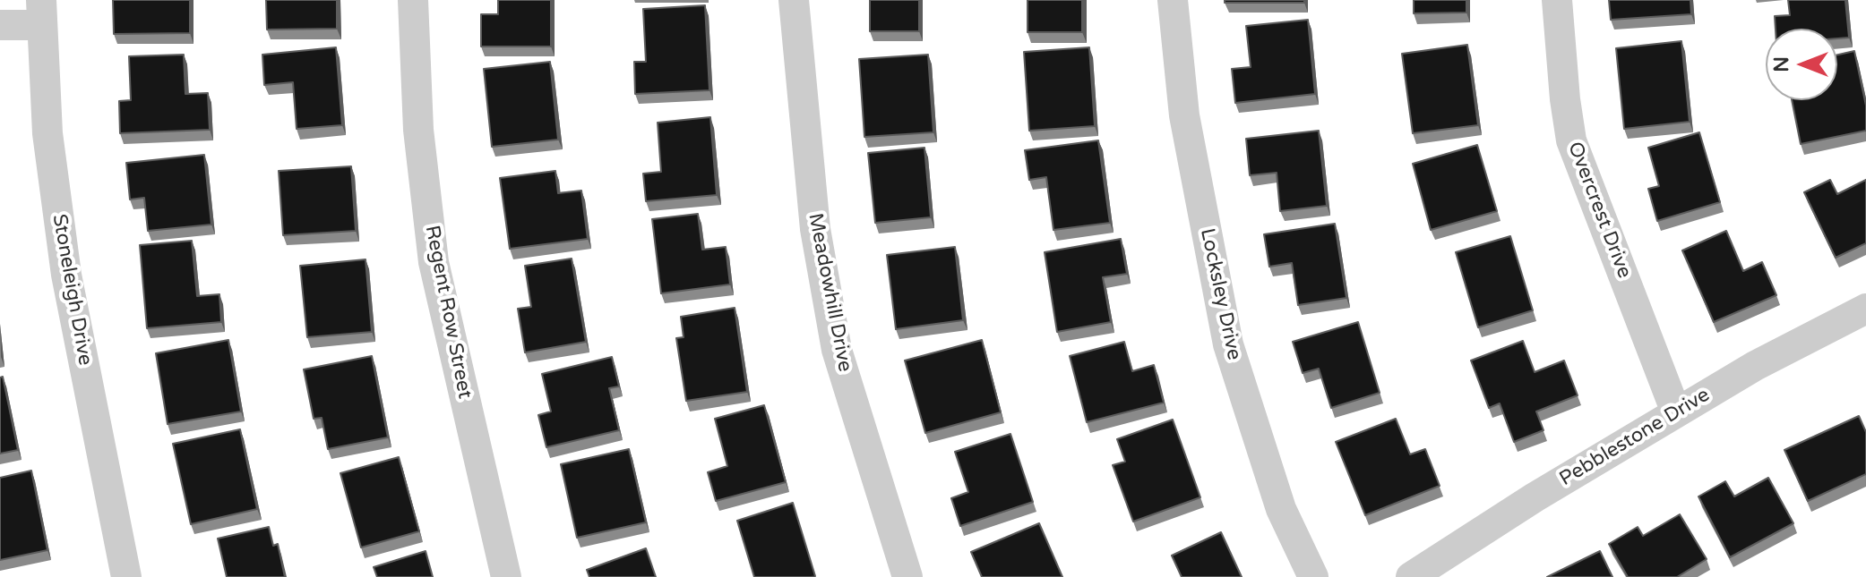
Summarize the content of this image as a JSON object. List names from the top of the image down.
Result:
{
  "streets": {
    "street": [
      "Overcrest Drive",
      "Stoneleigh Drive",
      "Meadowhill Drive",
      "Locksley Drive",
      "Regent Row Street",
      "Pebblestone Drive"
    ]
  },
  "crossings": [
    ["Overcrest Drive", "Pebblestone Drive"]
  ],
  "north": "left"
}
